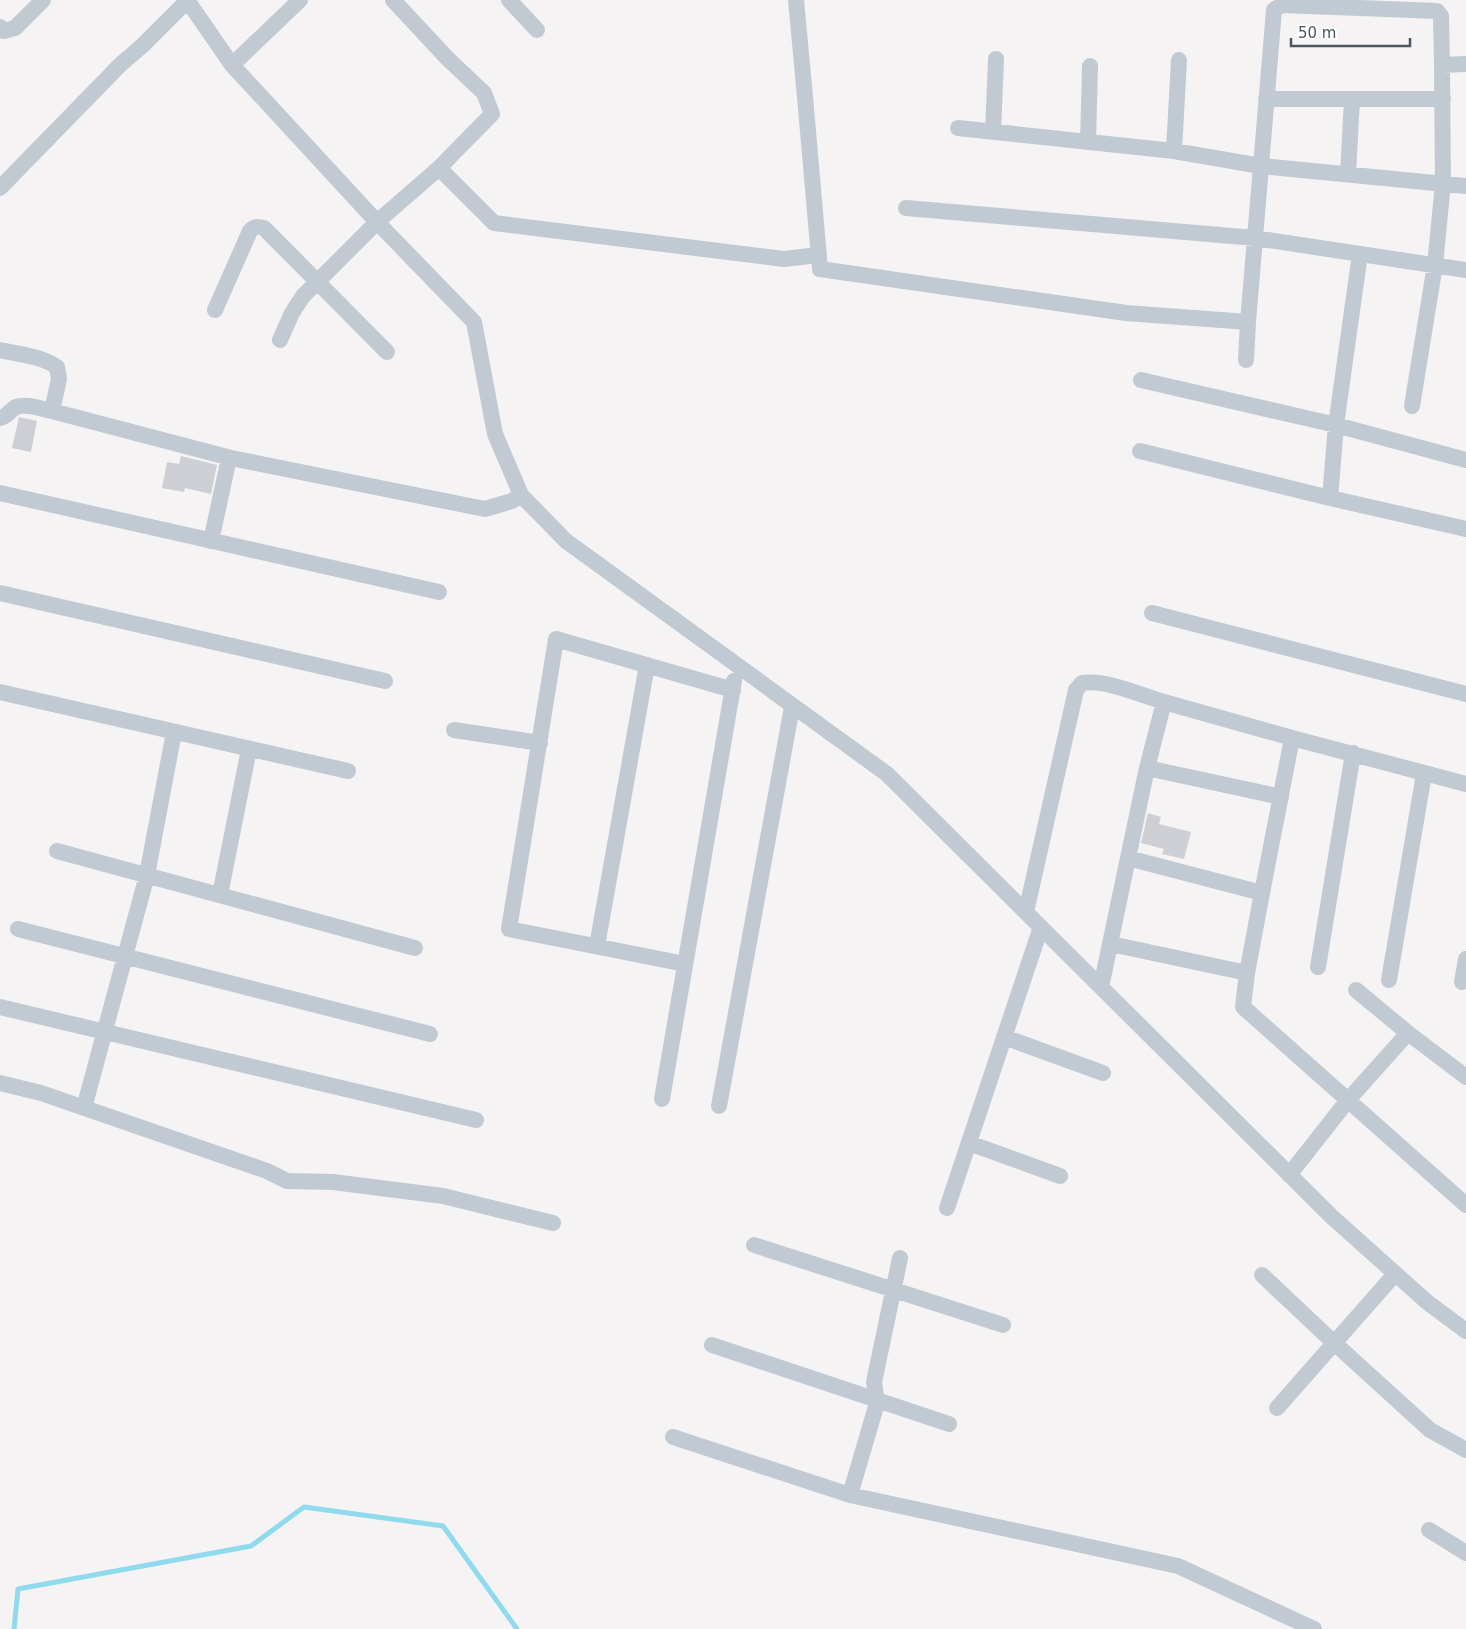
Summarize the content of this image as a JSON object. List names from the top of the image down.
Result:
{
  "scale_bar": "50 m"
}
